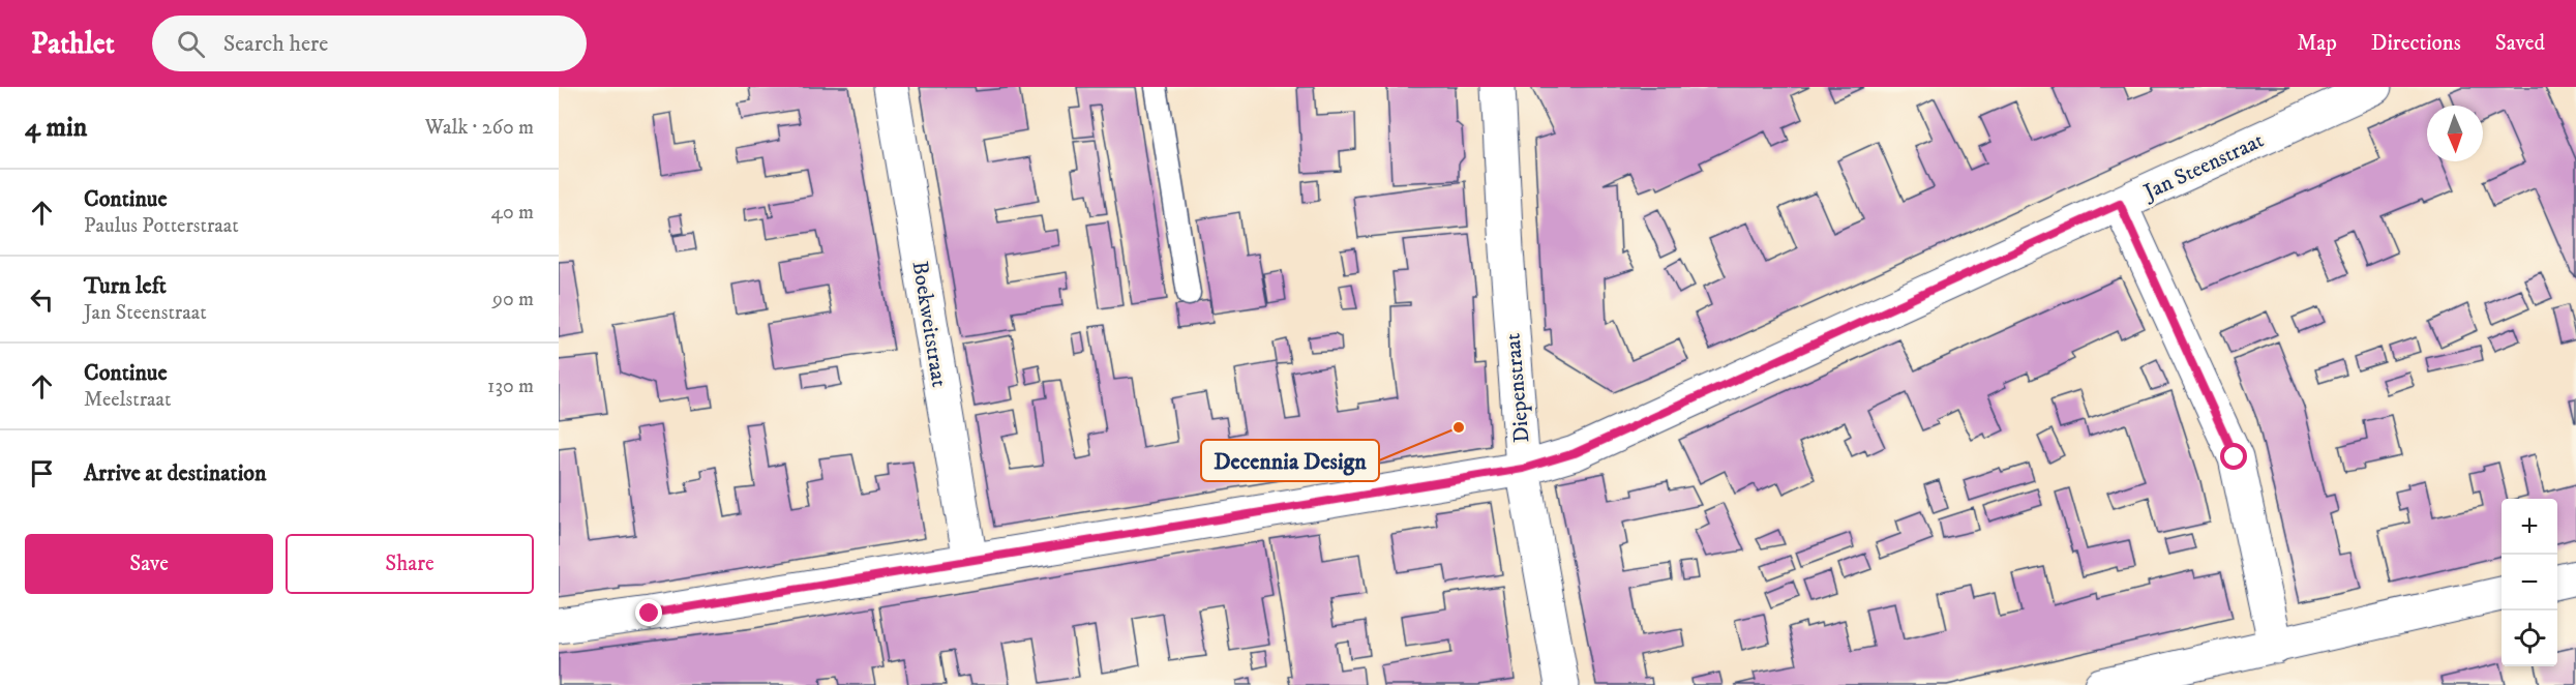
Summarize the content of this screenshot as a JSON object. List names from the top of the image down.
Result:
{
  "streets": {
    "street": ["Jan Steenstraat", "Boekweitstraat", "Diepenstraat"]
  },
  "crossings": [
    ["Jan Steenstraat", "Boekweitstraat"],
    ["Jan Steenstraat", "Diepenstraat"]
  ],
  "places": ["Decennia Design"],
  "north": "bottom",
  "page": {
    "header": "Pathlet",
    "search": "Search here",
    "nav": ["Map", "Directions", "Saved"],
    "heading": ["4 min", "Walk · 260 m"],
    "list": [
      ["Continue", "Paulus Potterstraat", "40 m"],
      ["Turn left", "Jan Steenstraat", "90 m"],
      ["Continue", "Meelstraat", "130 m"],
      "Arrive at destination"
    ],
    "map_buttons": ["+", "−"],
    "buttons": ["Save", "Share"]
  }
}
